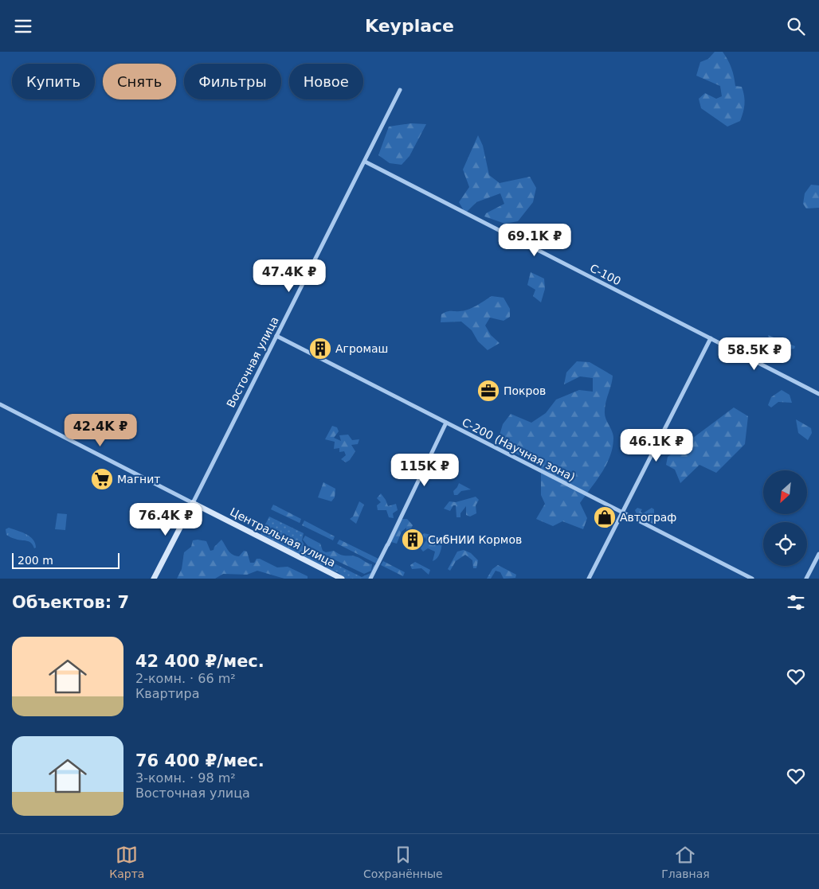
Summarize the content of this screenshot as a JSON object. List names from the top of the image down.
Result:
{
  "streets": {
    "main road": ["Восточная улица", "Центральная улица"],
    "street": ["С-100", "С-200 (Научная зона)"]
  },
  "crossings": [
    ["С-100", "Восточная улица"],
    ["Восточная улица", "С-200 (Научная зона)"],
    ["Восточная улица", "Центральная улица"]
  ],
  "places": {
    "building": ["Агромаш", "СибНИИ Кормов"],
    "office": ["Покров"],
    "supermarket": ["Магнит"],
    "shop": ["Автограф"]
  },
  "scale_bar": "200 m",
  "north": "bottom left",
  "page": {
    "header": "Keyplace",
    "chip": [
      "Купить",
      "Снять",
      "Фильтры",
      "Новое"
    ],
    "price": [
      "69.1K ₽",
      "47.4K ₽",
      "58.5K ₽",
      "42.4K ₽",
      "46.1K ₽",
      "115K ₽",
      "76.4K ₽"
    ],
    "scale": "200 m",
    "heading": "Объектов: 7",
    "list": [
      {
        "name": "42 400 ₽/мес.",
        "note": "2-комн. · 66 m² · Квартира"
      },
      {
        "name": "76 400 ₽/мес.",
        "note": "3-комн. · 98 m² · Восточная улица"
      }
    ],
    "tabs": ["Карта", "Сохранённые", "Главная"]
  }
}
